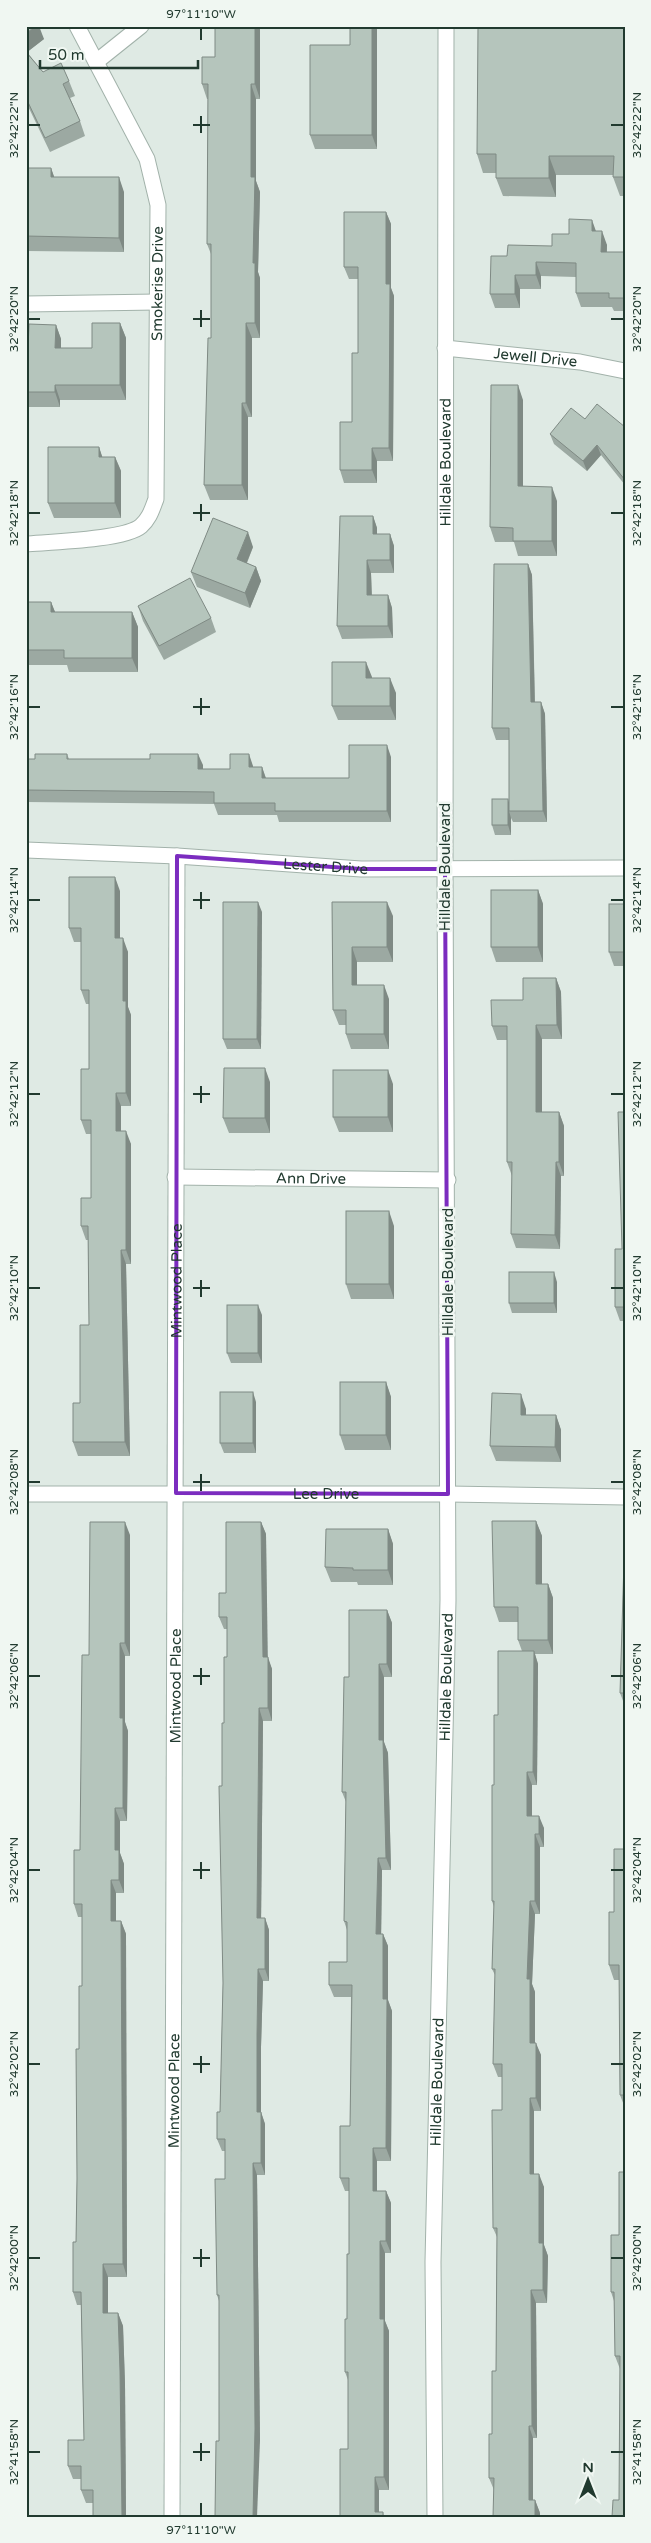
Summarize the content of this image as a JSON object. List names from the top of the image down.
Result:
{
  "streets": {
    "street": [
      "Smokerise Drive",
      "Jewell Drive",
      "Hilldale Boulevard",
      "Lester Drive",
      "Ann Drive",
      "Mintwood Place",
      "Lee Drive"
    ]
  },
  "crossings": [
    ["Jewell Drive", "Hilldale Boulevard"],
    ["Hilldale Boulevard", "Lester Drive"],
    ["Hilldale Boulevard", "Ann Drive"],
    ["Hilldale Boulevard", "Lee Drive"],
    ["Lester Drive", "Mintwood Place"],
    ["Ann Drive", "Mintwood Place"],
    ["Mintwood Place", "Lee Drive"]
  ],
  "scale_bar": "50 m",
  "north": "top",
  "coordinates": [
    "97°11'10\"W",
    "32°42'22\"N",
    "32°42'20\"N",
    "32°42'18\"N",
    "32°42'16\"N",
    "32°42'14\"N",
    "32°42'12\"N",
    "32°42'10\"N",
    "32°42'08\"N",
    "32°42'06\"N",
    "32°42'04\"N",
    "32°42'02\"N",
    "32°42'00\"N",
    "32°41'58\"N"
  ]
}
